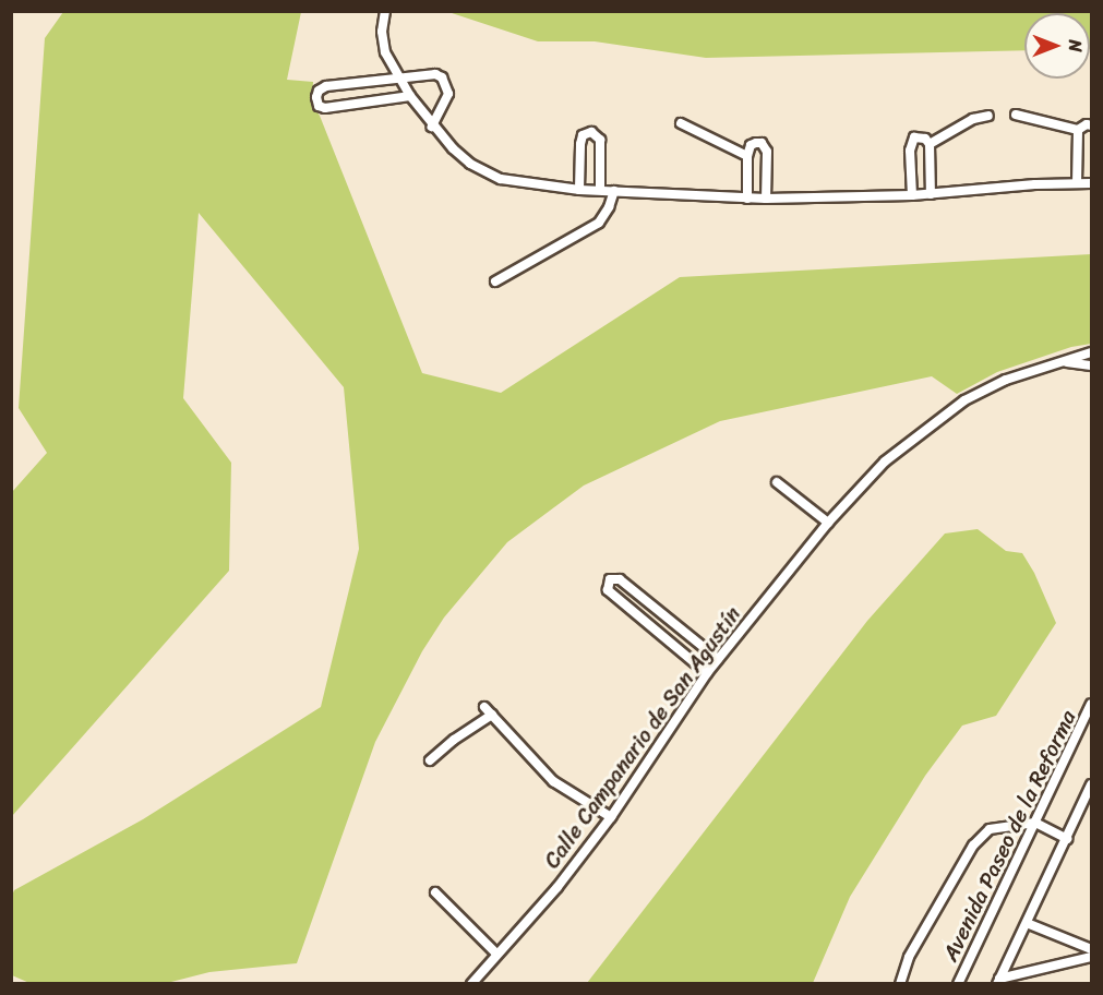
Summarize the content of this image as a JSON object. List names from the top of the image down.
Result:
{
  "streets": {
    "street": ["Calle Campanario de San Agustín", "Avenida Paseo de la Reforma"]
  },
  "north": "right"
}
